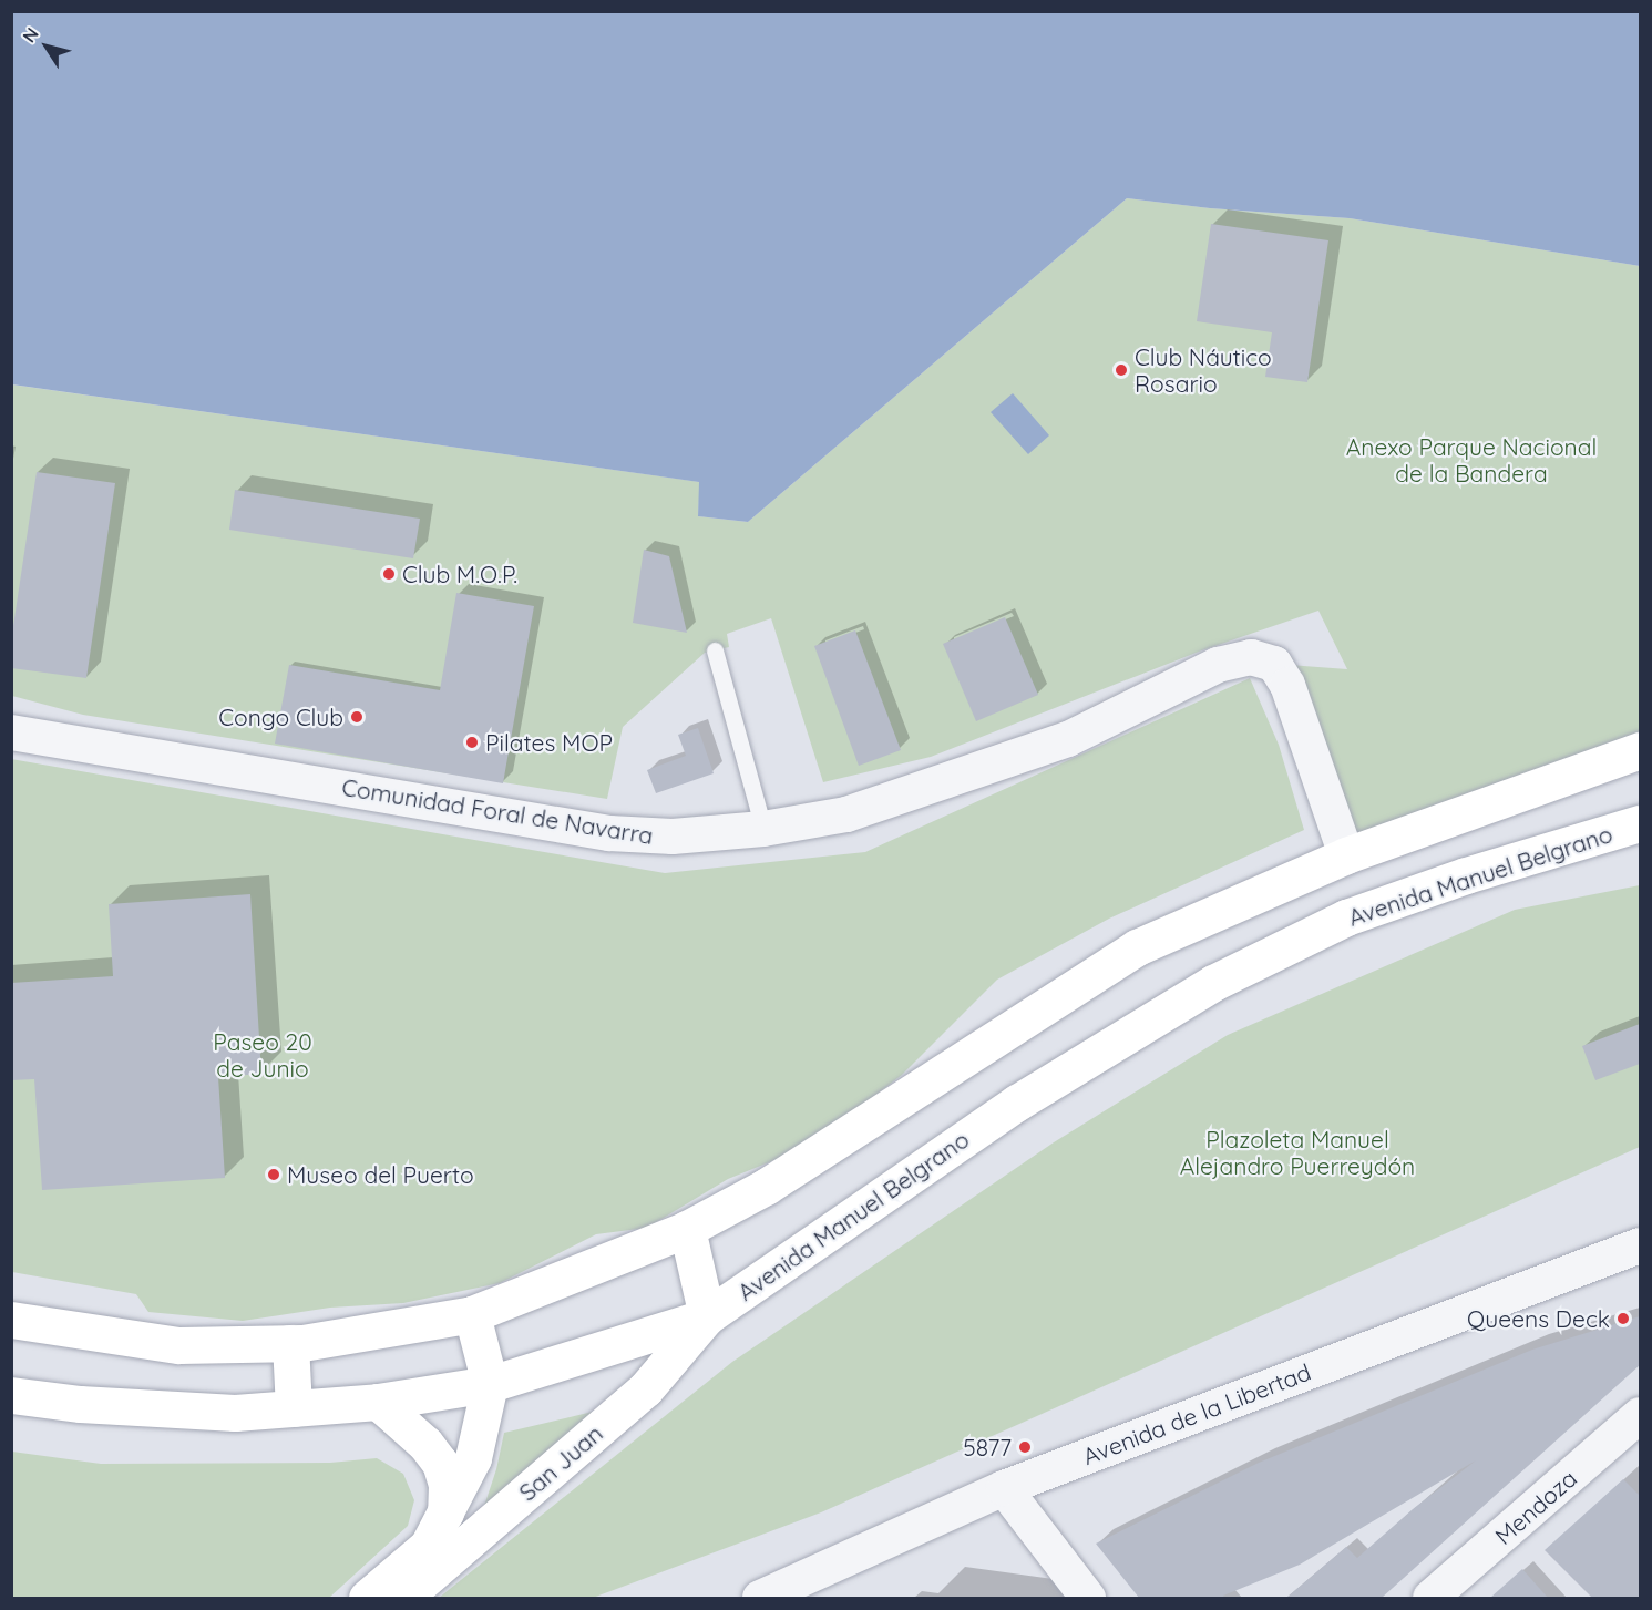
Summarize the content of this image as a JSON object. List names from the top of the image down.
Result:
{
  "streets": {
    "main road": ["Avenida Manuel Belgrano", "San Juan"],
    "street": ["Comunidad Foral de Navarra", "Avenida de la Libertad", "Mendoza"]
  },
  "crossings": [
    ["Avenida Manuel Belgrano", "San Juan"]
  ],
  "parks": ["Anexo Parque Nacional de la Bandera", "Paseo 20 de Junio", "Plazoleta Manuel Alejandro Puerreydón"],
  "places": [
    "Club Náutico Rosario",
    "Club M.O.P.",
    "Congo Club",
    "Pilates MOP",
    "Museo del Puerto",
    "Queens Deck",
    "5877"
  ],
  "north": "top left"
}
